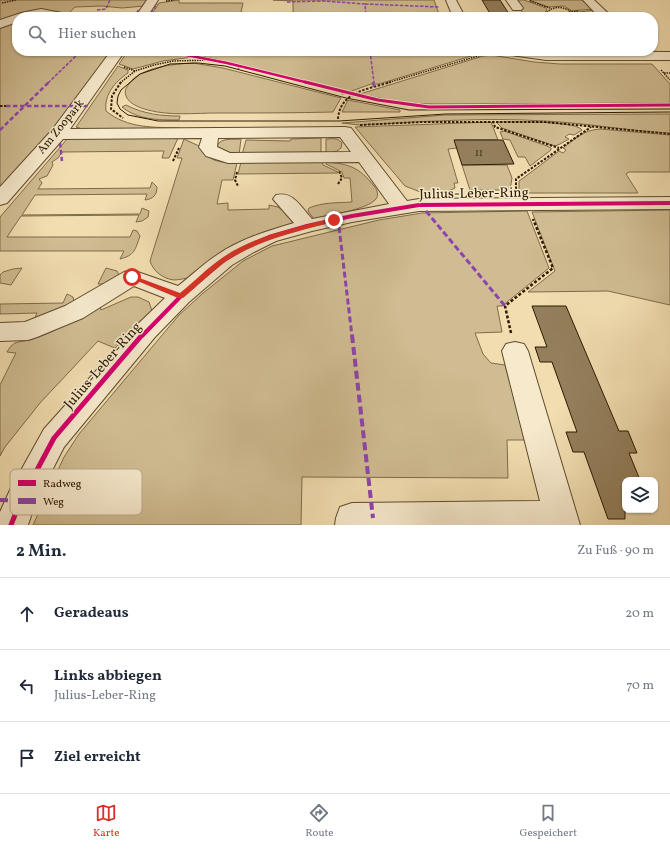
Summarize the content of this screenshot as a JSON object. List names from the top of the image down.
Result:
{
  "streets": {
    "street": ["Am Zoopark", "Julius-Leber-Ring"]
  },
  "house_numbers": ["11"],
  "legend": ["Radweg", "Weg"],
  "page": {
    "search": "Hier suchen",
    "heading": ["2 Min.", "Zu Fuß · 90 m"],
    "list": [
      ["Geradeaus", "20 m"],
      ["Links abbiegen", "Julius-Leber-Ring", "70 m"],
      "Ziel erreicht"
    ],
    "nav": ["Karte", "Route", "Gespeichert"]
  }
}
